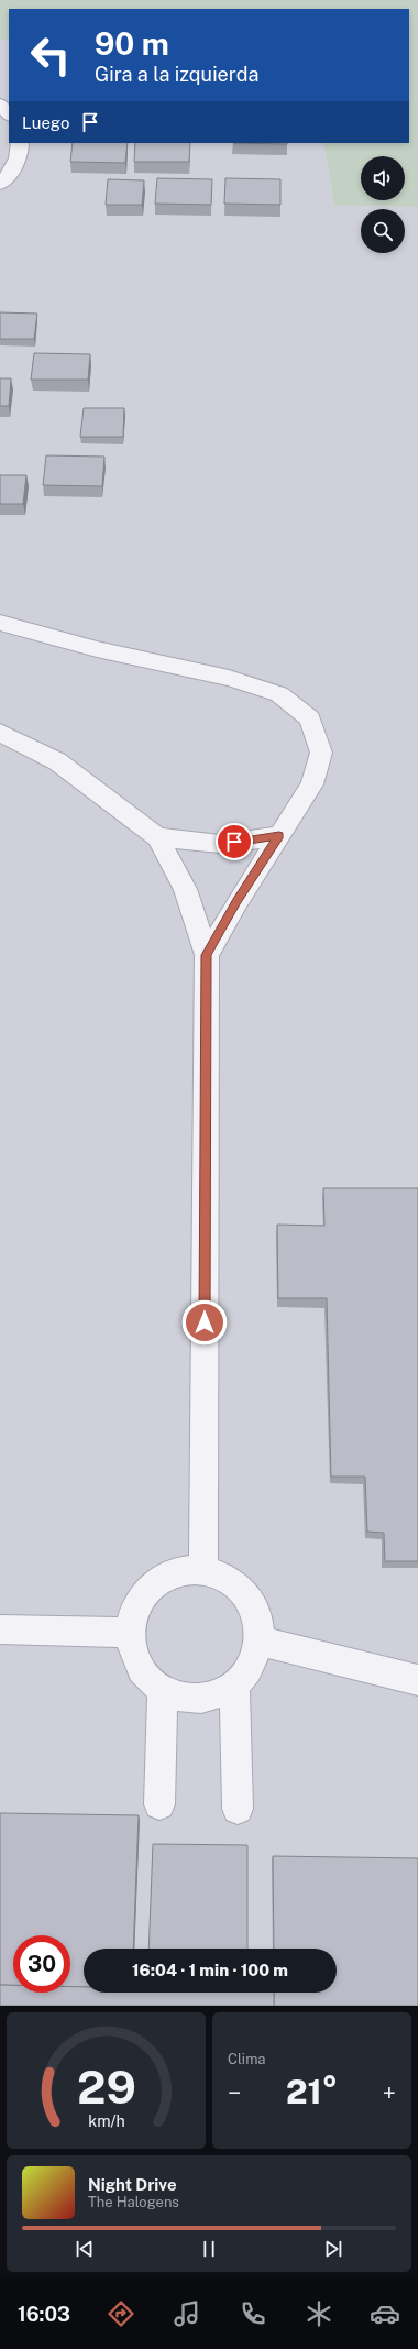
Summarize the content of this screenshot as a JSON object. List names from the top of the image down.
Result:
{
  "page": {
    "turn": ["90 m", "Gira a la izquierda"],
    "then": "Luego",
    "limit": "30",
    "trip": "16:04 · 1 min · 100 m",
    "tile": "Clima",
    "heat": ["−", "21°", "+"],
    "song": ["Night Drive", "The Halogens"],
    "tabs": "16:03",
    "gauge": ["29", "km/h"]
  }
}
